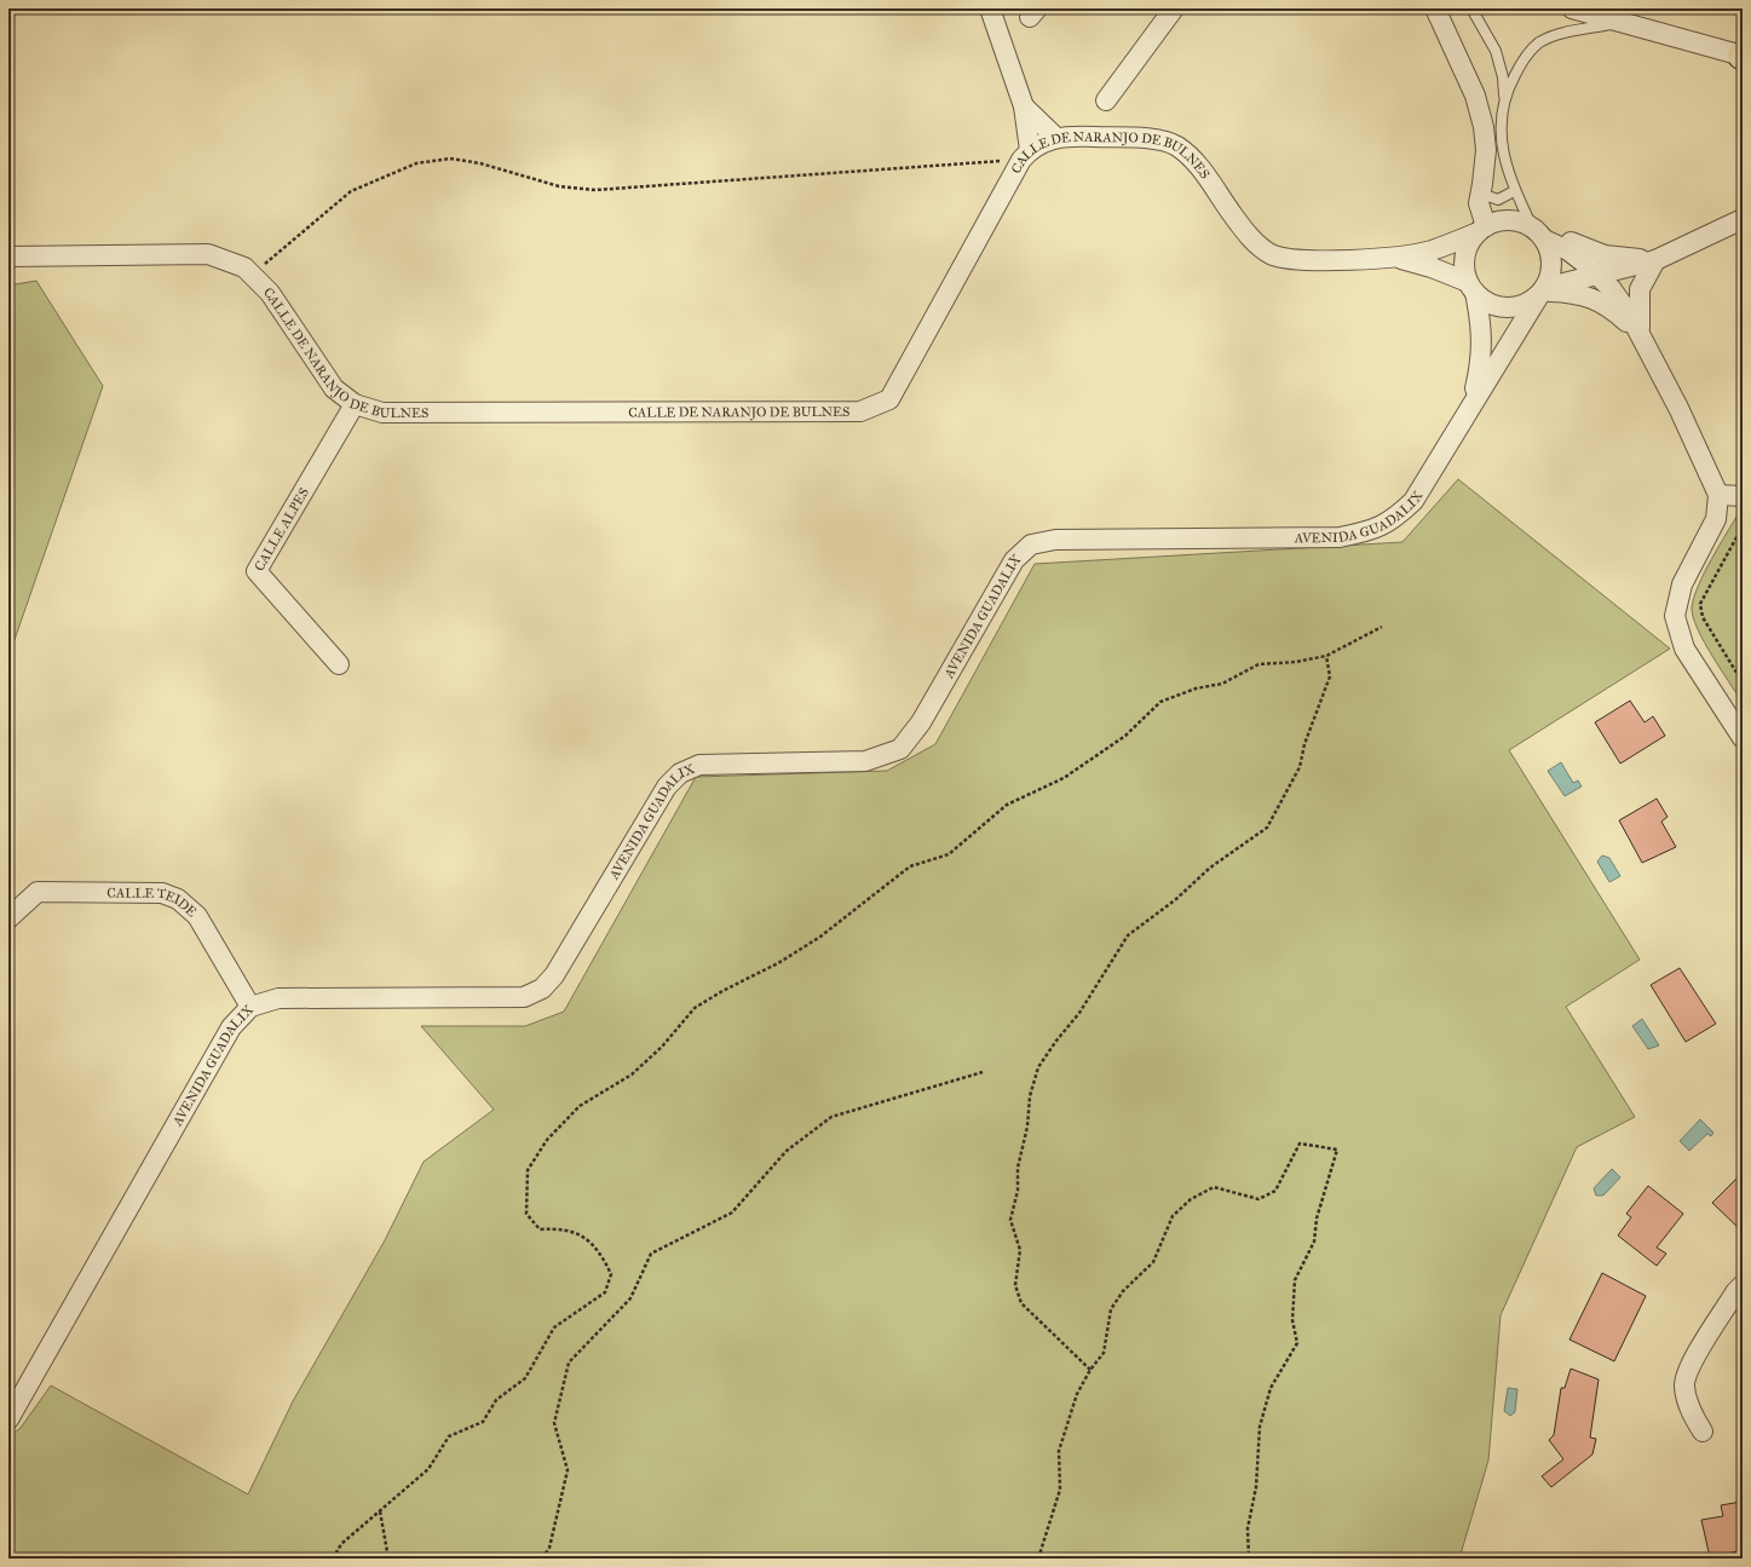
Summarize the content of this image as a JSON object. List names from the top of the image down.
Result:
{
  "streets": {
    "street": [
      "CALLE DE NARANJO DE BULNES",
      "AVENIDA GUADALIX",
      "CALLE ALPES",
      "CALLE TEIDE"
    ]
  },
  "crossings": [
    ["CALLE DE NARANJO DE BULNES", "AVENIDA GUADALIX"],
    ["CALLE DE NARANJO DE BULNES", "CALLE ALPES"],
    ["AVENIDA GUADALIX", "CALLE TEIDE"]
  ]
}
